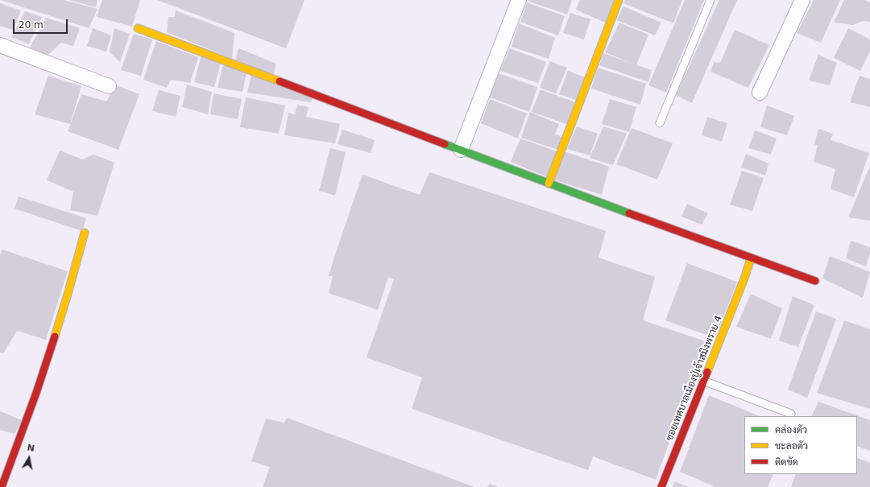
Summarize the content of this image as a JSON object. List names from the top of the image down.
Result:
{
  "streets": {
    "street": ["ซอยเทศบาลเมืองปู่เจ้าสมิงพราย 4"]
  },
  "legend": ["คล่องตัว", "ชะลอตัว", "ติดขัด"],
  "scale_bar": "20 m",
  "north": "top"
}
